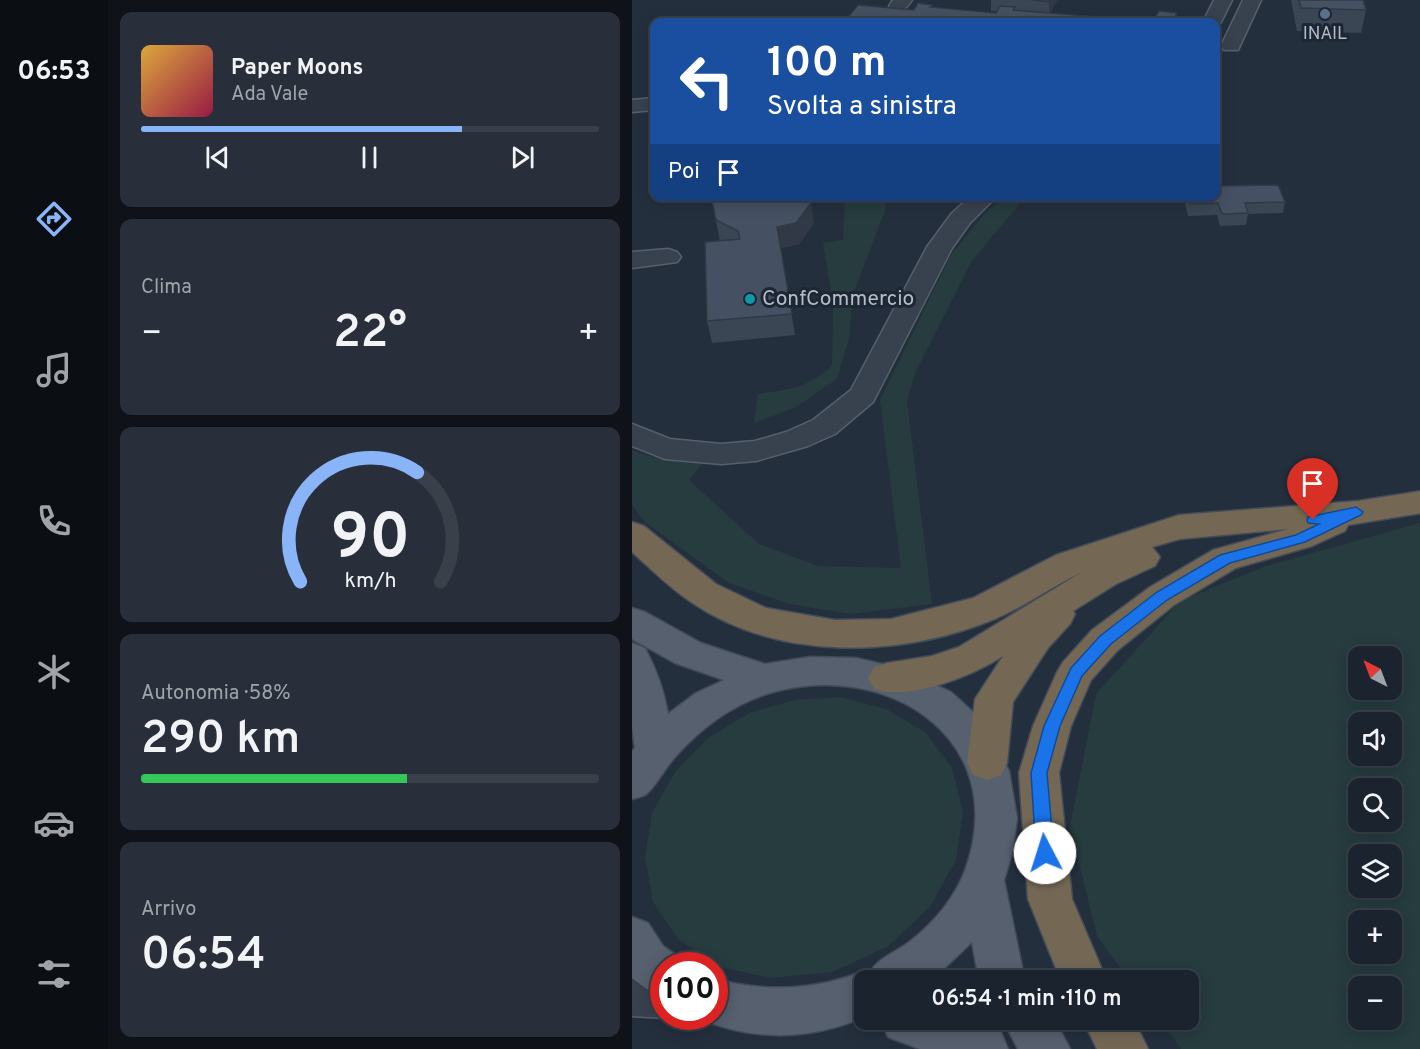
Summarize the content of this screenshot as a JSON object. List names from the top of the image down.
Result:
{
  "places": ["INAIL", "ConfCommercio"],
  "north": "top left",
  "page": {
    "tabs": "06:53",
    "turn": ["100 m", "Svolta a sinistra"],
    "song": ["Paper Moons", "Ada Vale"],
    "then": "Poi",
    "tile": [
      "Clima",
      ["Autonomia · 58%", "290 km"],
      ["Arrivo", "06:54"]
    ],
    "heat": ["−", "22°", "+"],
    "map_buttons": ["+", "−"],
    "limit": "100",
    "trip": "06:54 · 1 min · 110 m",
    "gauge": ["90", "km/h"]
  }
}
